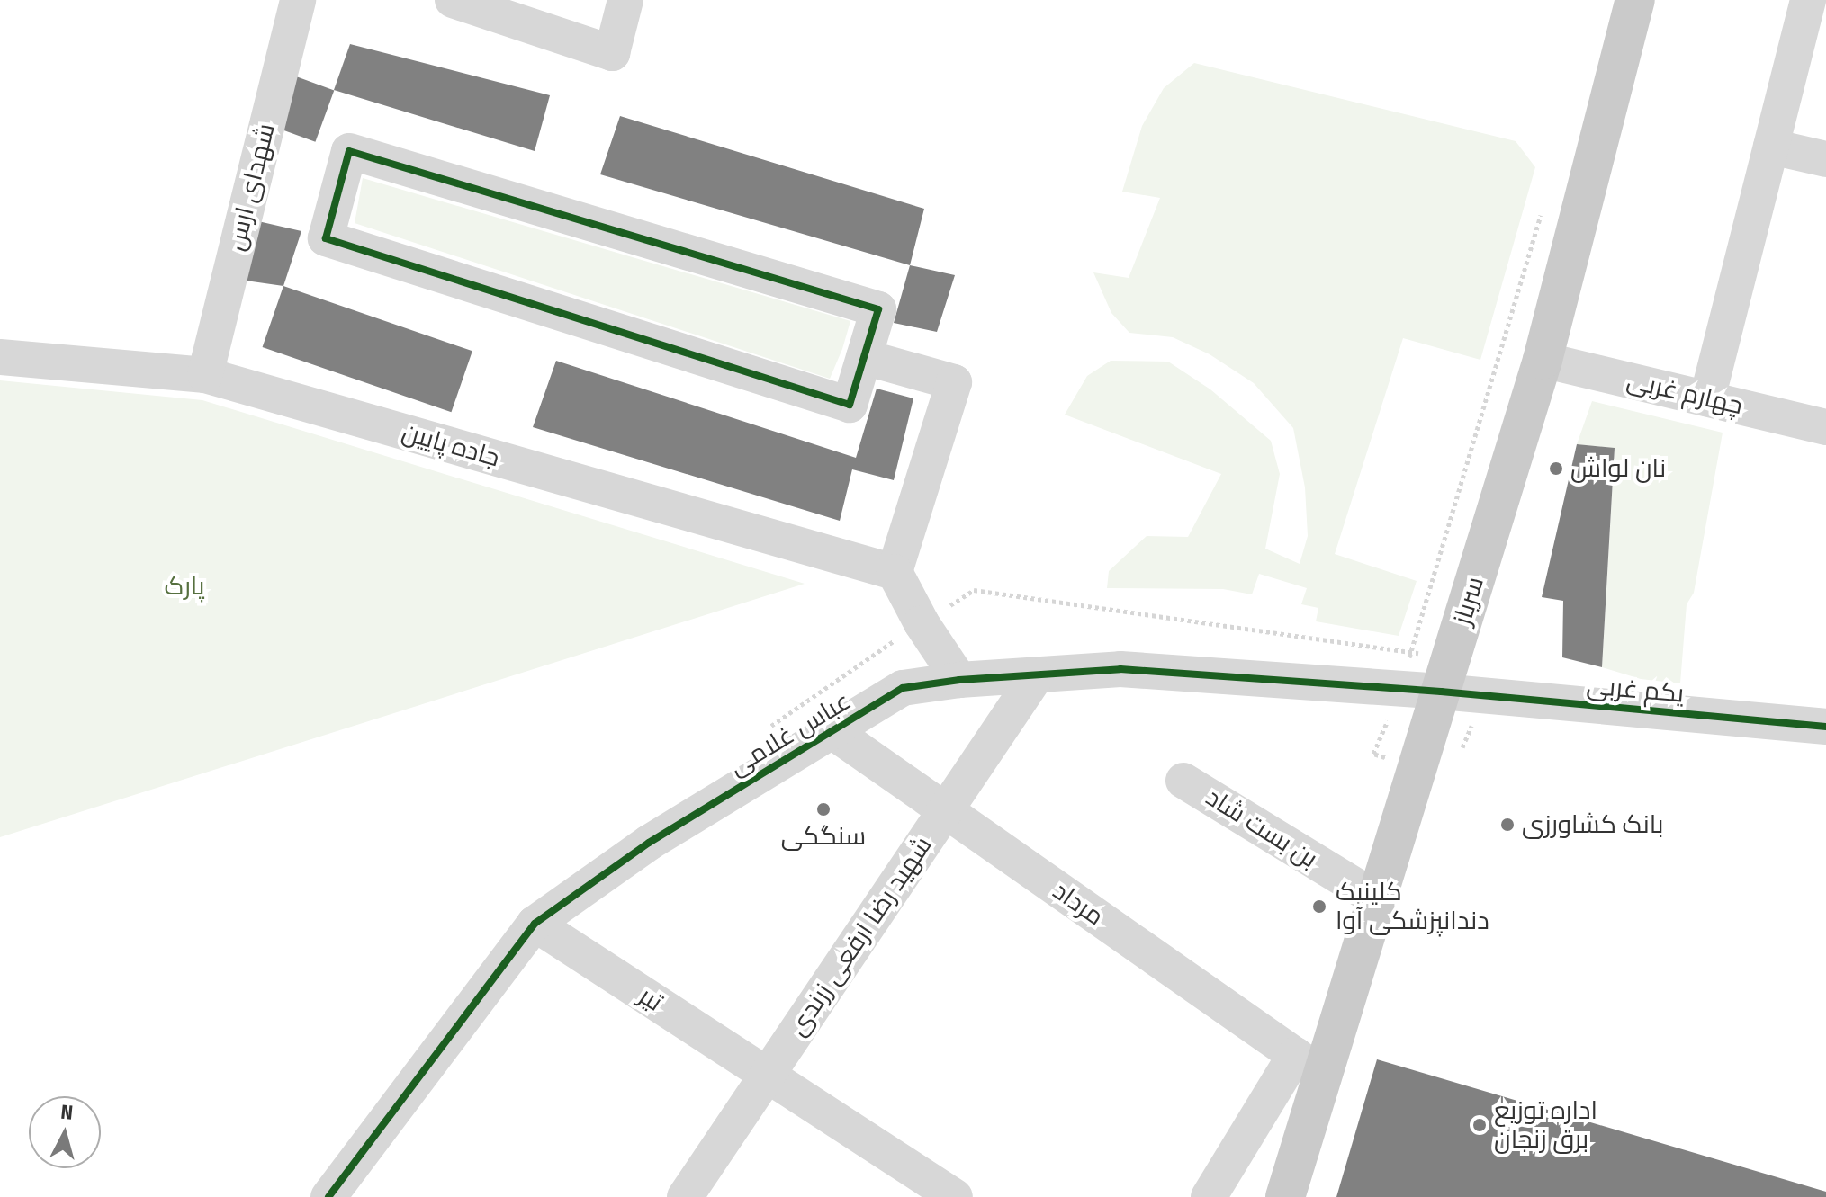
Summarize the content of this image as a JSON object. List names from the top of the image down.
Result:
{
  "streets": {
    "main road": ["سرباز"],
    "street": [
      "شهدای ارس",
      "چهارم غربی",
      "جاده پایین",
      "یکم غربی",
      "عباس غلامی",
      "بن بست شاد",
      "مرداد",
      "شهید رضا ارفعی زرندی",
      "تیر"
    ]
  },
  "crossings": [
    ["شهدای ارس", "جاده پایین"],
    ["چهارم غربی", "سرباز"],
    ["سرباز", "یکم غربی"],
    ["سرباز", "عباس غلامی"],
    ["سرباز", "بن بست شاد"],
    ["سرباز", "مرداد"],
    ["یکم غربی", "عباس غلامی"],
    ["عباس غلامی", "مرداد"],
    ["عباس غلامی", "شهید رضا ارفعی زرندی"],
    ["عباس غلامی", "تیر"],
    ["مرداد", "شهید رضا ارفعی زرندی"],
    ["شهید رضا ارفعی زرندی", "تیر"]
  ],
  "parks": ["پارک"],
  "places": [
    "نان لواش",
    "سنگکی",
    "بانک کشاورزی",
    "کلینیک دندانپزشکی آوا",
    "اداره توزیع برق زنجان"
  ],
  "north": "top"
}
